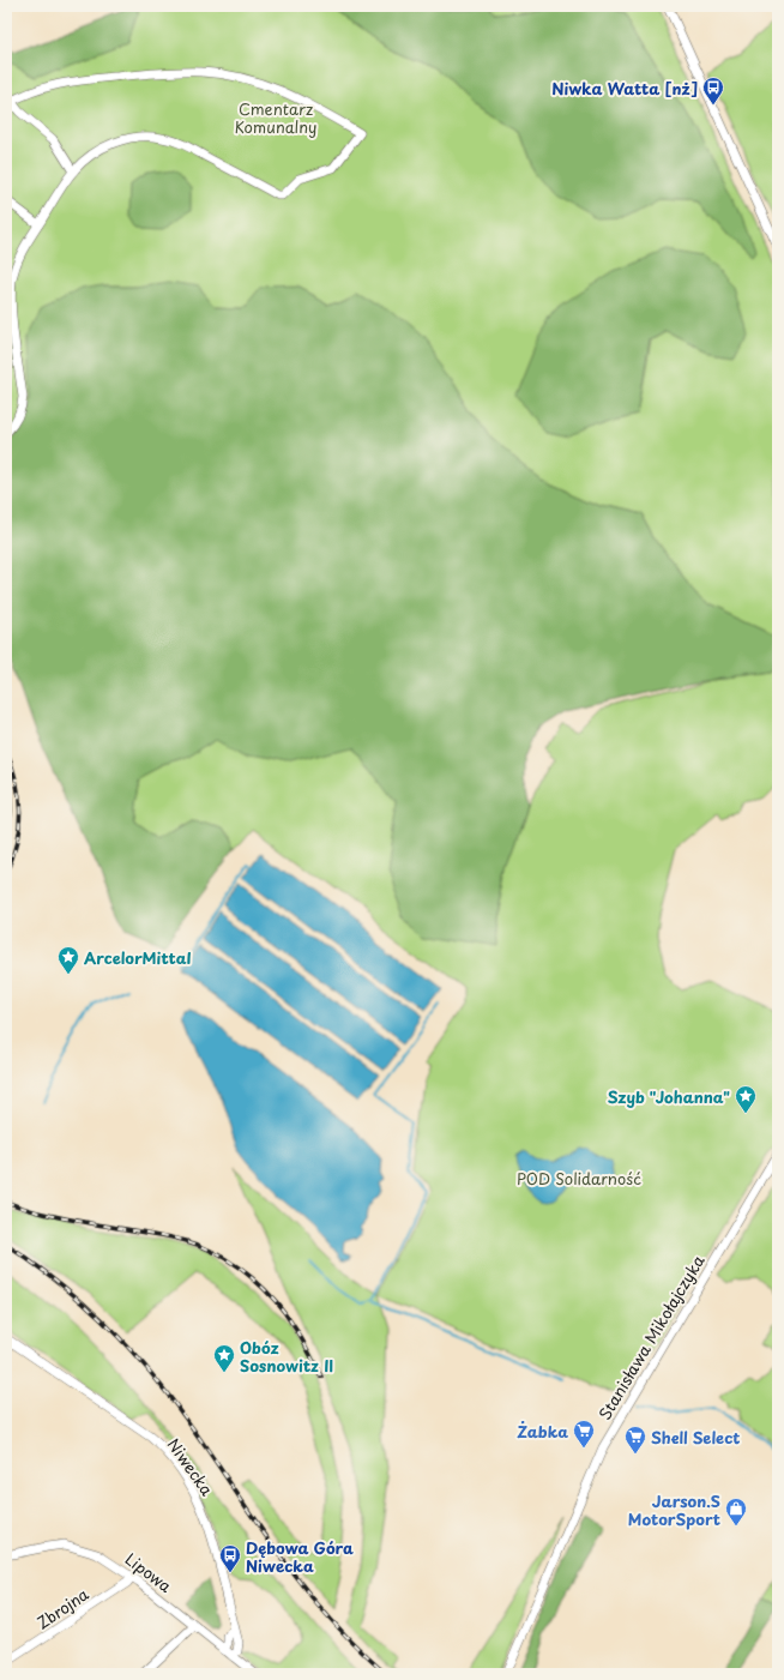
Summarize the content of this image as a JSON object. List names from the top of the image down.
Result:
{
  "streets": {
    "street": [
      "Stanisława Mikołajczyka",
      "Niwecka",
      "Lipowa",
      "Zbrojna"
    ]
  },
  "crossings": [
    ["Niwecka", "Lipowa"],
    ["Lipowa", "Zbrojna"]
  ],
  "parks": ["Cmentarz Komunalny", "POD Solidarność"],
  "places": {
    "bus stop": ["Niwka Watta [nż]", "Dębowa Góra Niwecka"],
    "place": ["ArcelorMittal", "Szyb \"Johanna\"", "Obóz Sosnowitz II"],
    "supermarket": ["Żabka", "Shell Select"],
    "shop": ["Jarson.S MotorSport"]
  }
}
